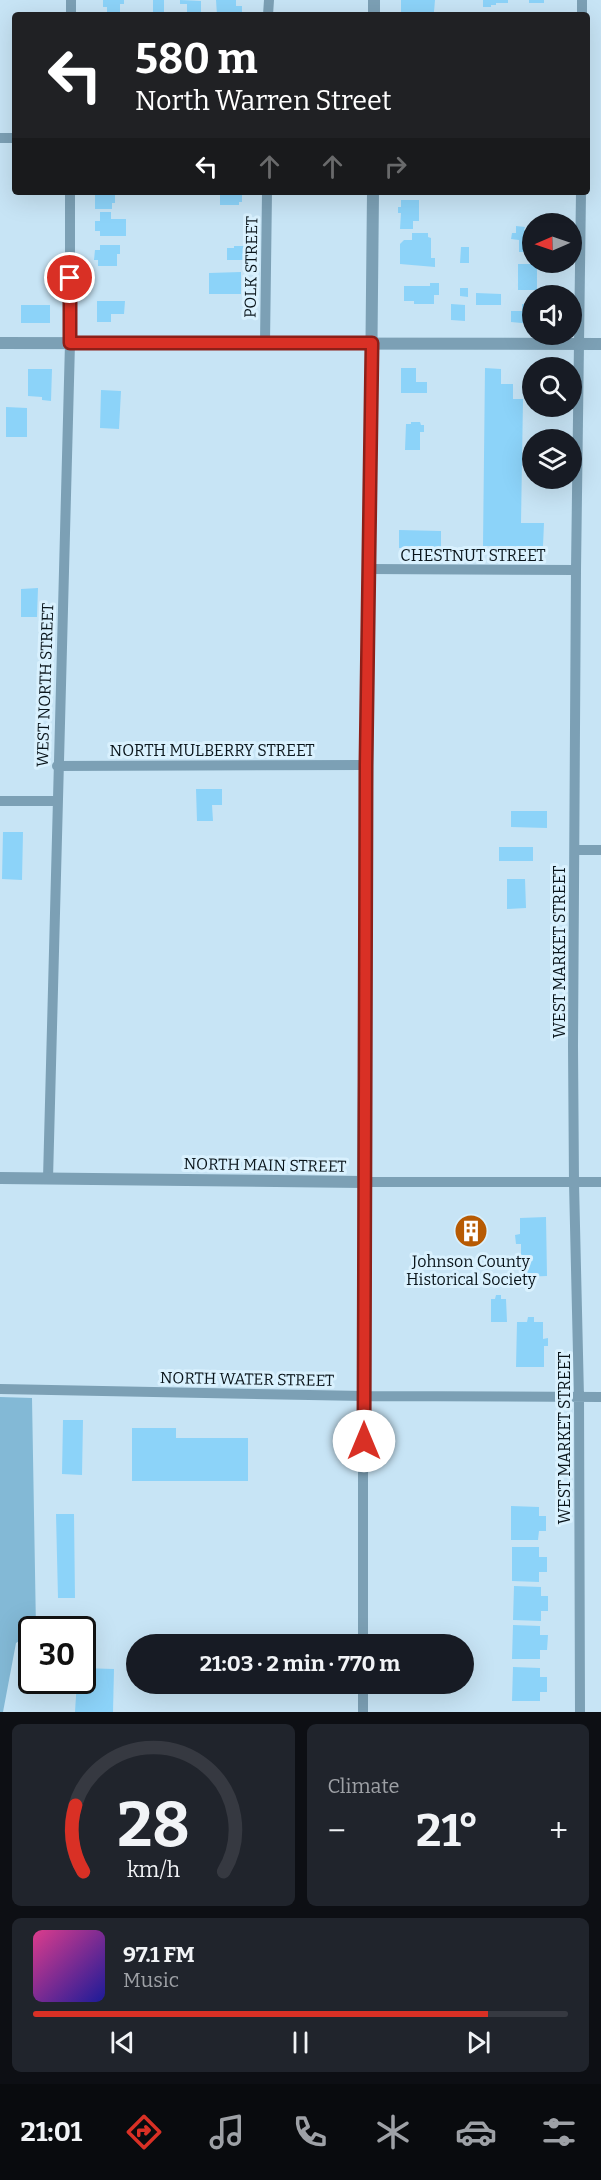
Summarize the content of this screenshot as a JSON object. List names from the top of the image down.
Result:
{
  "streets": {
    "street": [
      "POLK STREET",
      "CHESTNUT STREET",
      "WEST NORTH STREET",
      "NORTH MULBERRY STREET",
      "WEST MARKET STREET",
      "NORTH MAIN STREET",
      "NORTH WATER STREET"
    ]
  },
  "crossings": [
    ["CHESTNUT STREET", "WEST MARKET STREET"],
    ["WEST NORTH STREET", "NORTH MULBERRY STREET"],
    ["WEST NORTH STREET", "NORTH MAIN STREET"],
    ["WEST MARKET STREET", "NORTH MAIN STREET"],
    ["WEST MARKET STREET", "NORTH WATER STREET"]
  ],
  "places": {
    "building": ["Johnson County Historical Society"]
  },
  "north": "left",
  "page": {
    "turn": ["580 m", "North Warren Street"],
    "limit": "30",
    "trip": "21:03 · 2 min · 770 m",
    "tile": "Climate",
    "heat": ["−", "21°", "+"],
    "song": ["97.1 FM", "Music"],
    "tabs": "21:01",
    "gauge": ["28", "km/h"]
  }
}
